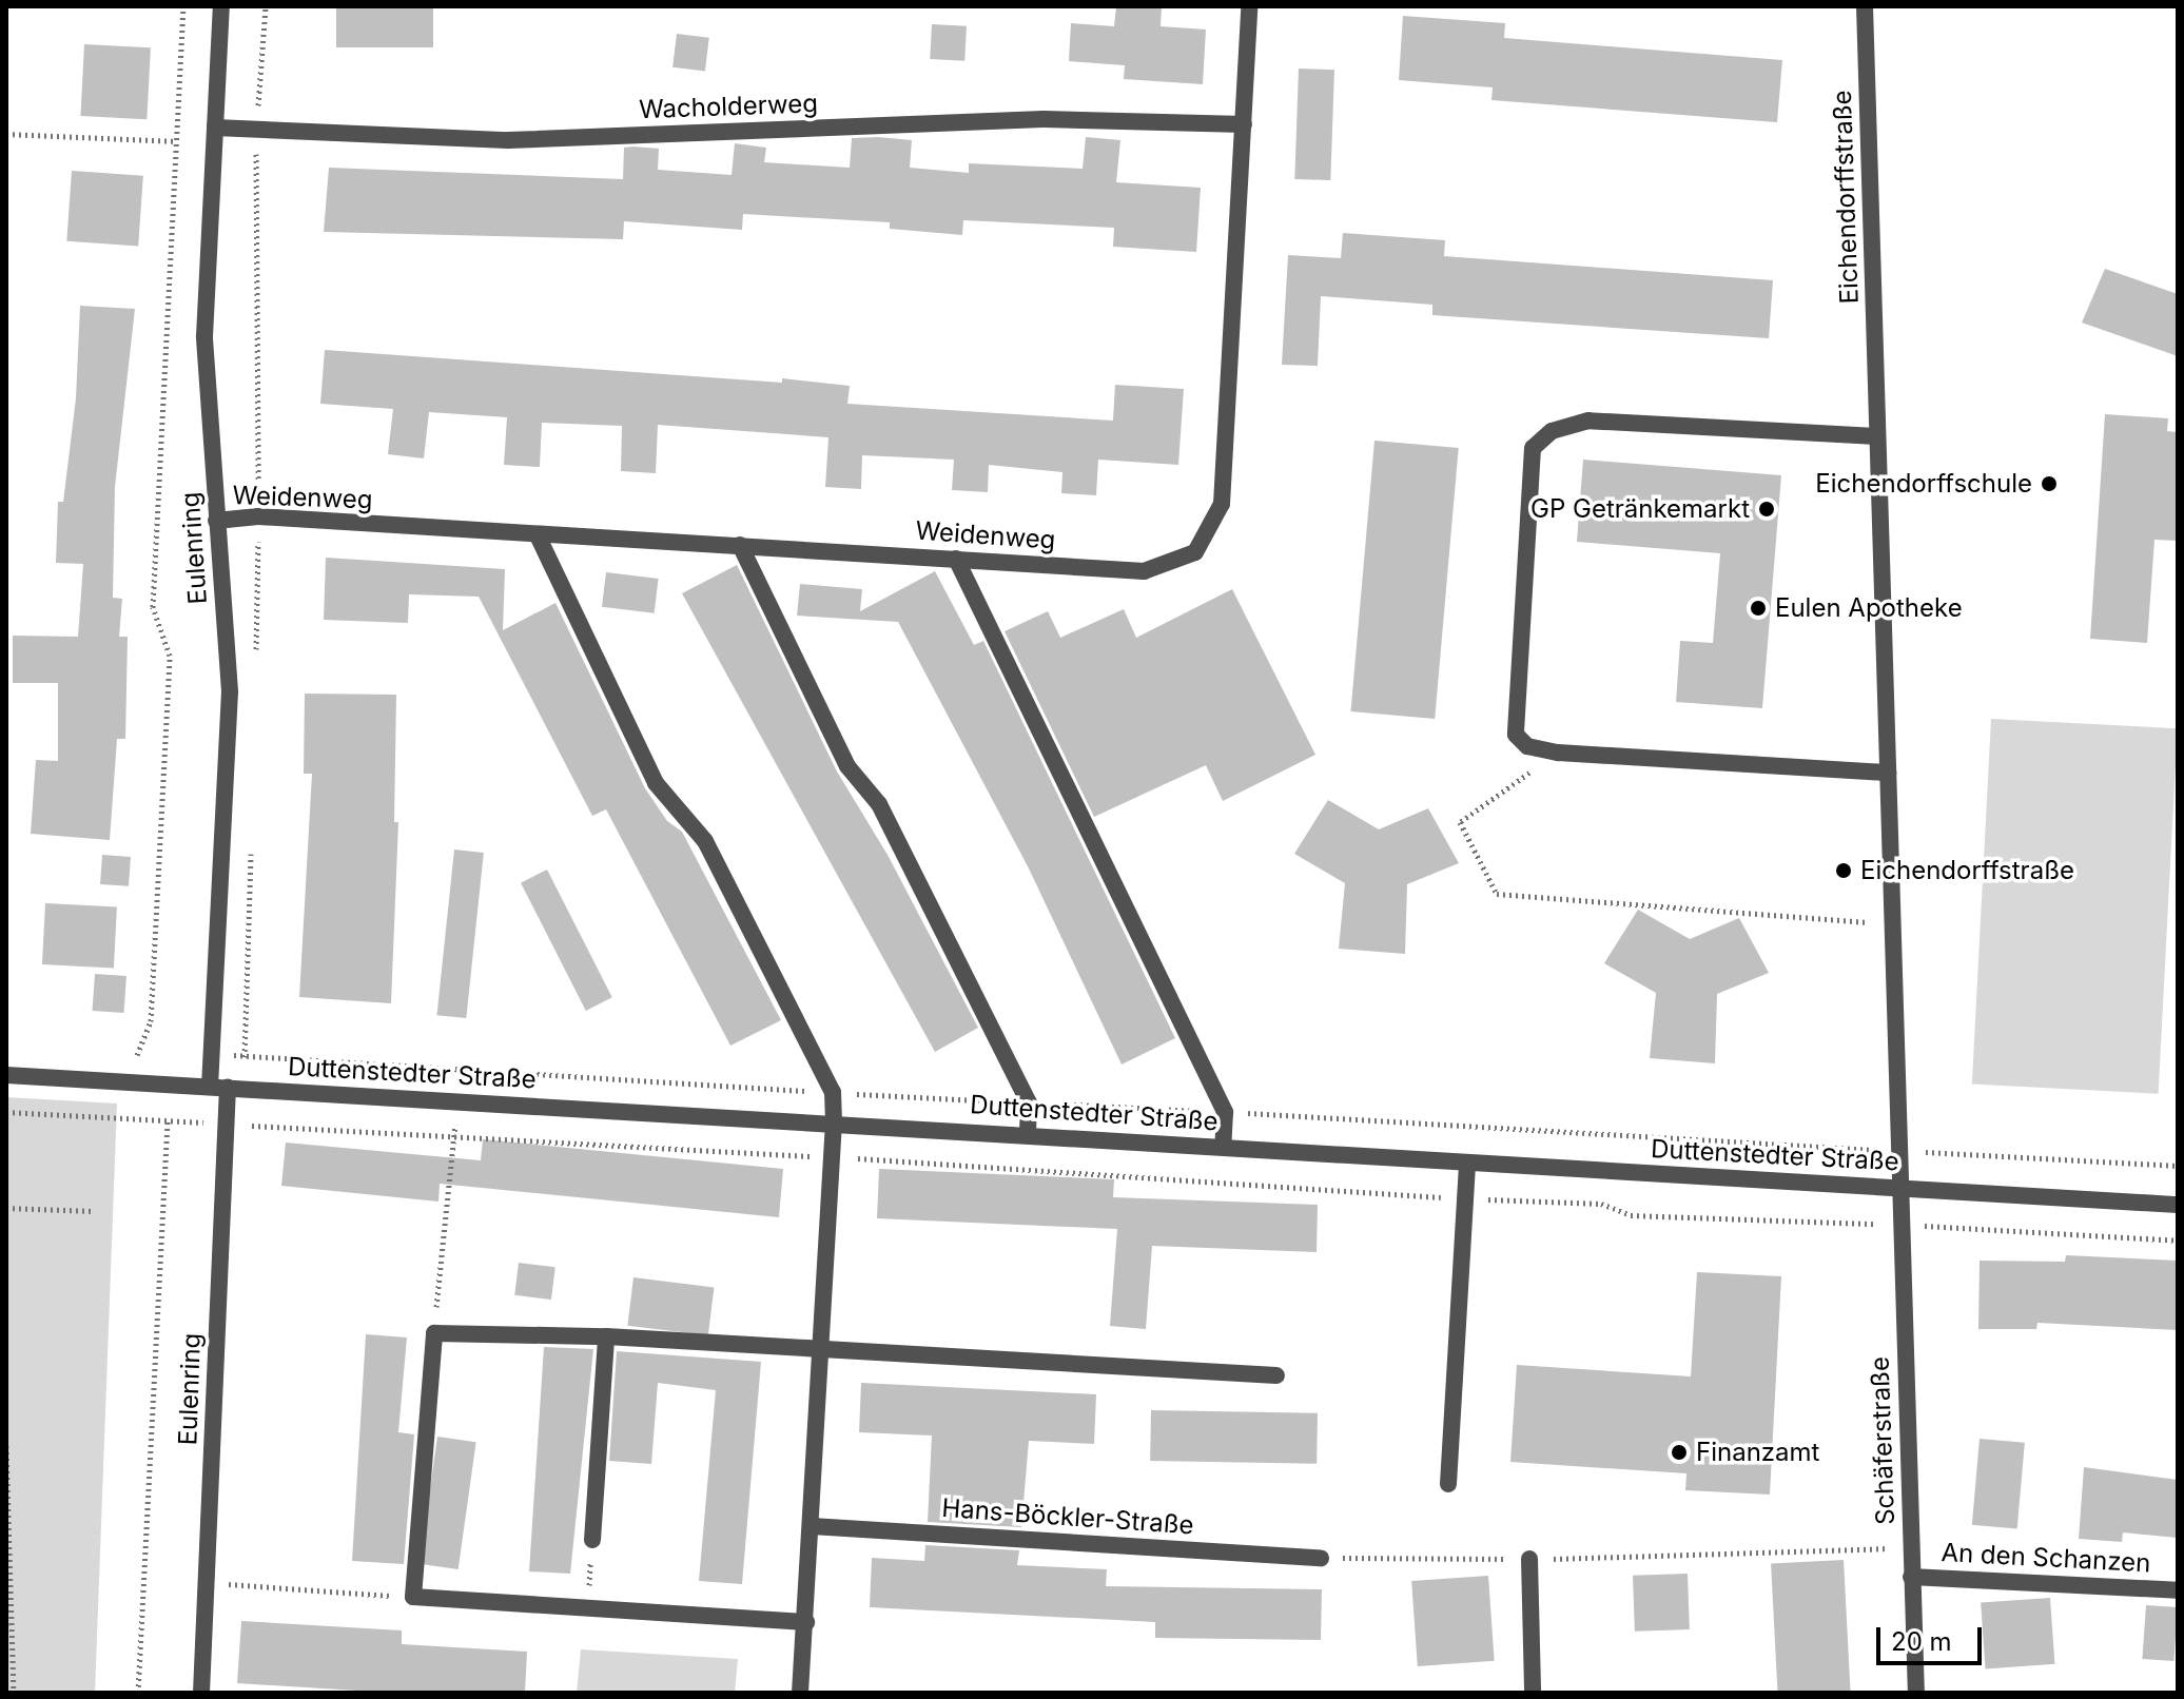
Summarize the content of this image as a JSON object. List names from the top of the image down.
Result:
{
  "streets": {
    "street": [
      "Wacholderweg",
      "Eichendorffstraße",
      "Weidenweg",
      "Eulenring",
      "Duttenstedter Straße",
      "Schäferstraße",
      "Hans-Böckler-Straße",
      "An den Schanzen"
    ]
  },
  "crossings": [
    ["Wacholderweg", "Weidenweg"],
    ["Wacholderweg", "Eulenring"],
    ["Eichendorffstraße", "Duttenstedter Straße"],
    ["Eichendorffstraße", "Schäferstraße"],
    ["Weidenweg", "Eulenring"],
    ["Eulenring", "Duttenstedter Straße"],
    ["Duttenstedter Straße", "Schäferstraße"],
    ["Schäferstraße", "An den Schanzen"]
  ],
  "places": [
    "Eichendorffschule",
    "GP Getränkemarkt",
    "Eulen Apotheke",
    "Eichendorffstraße",
    "Finanzamt"
  ],
  "scale_bar": "20 m"
}
